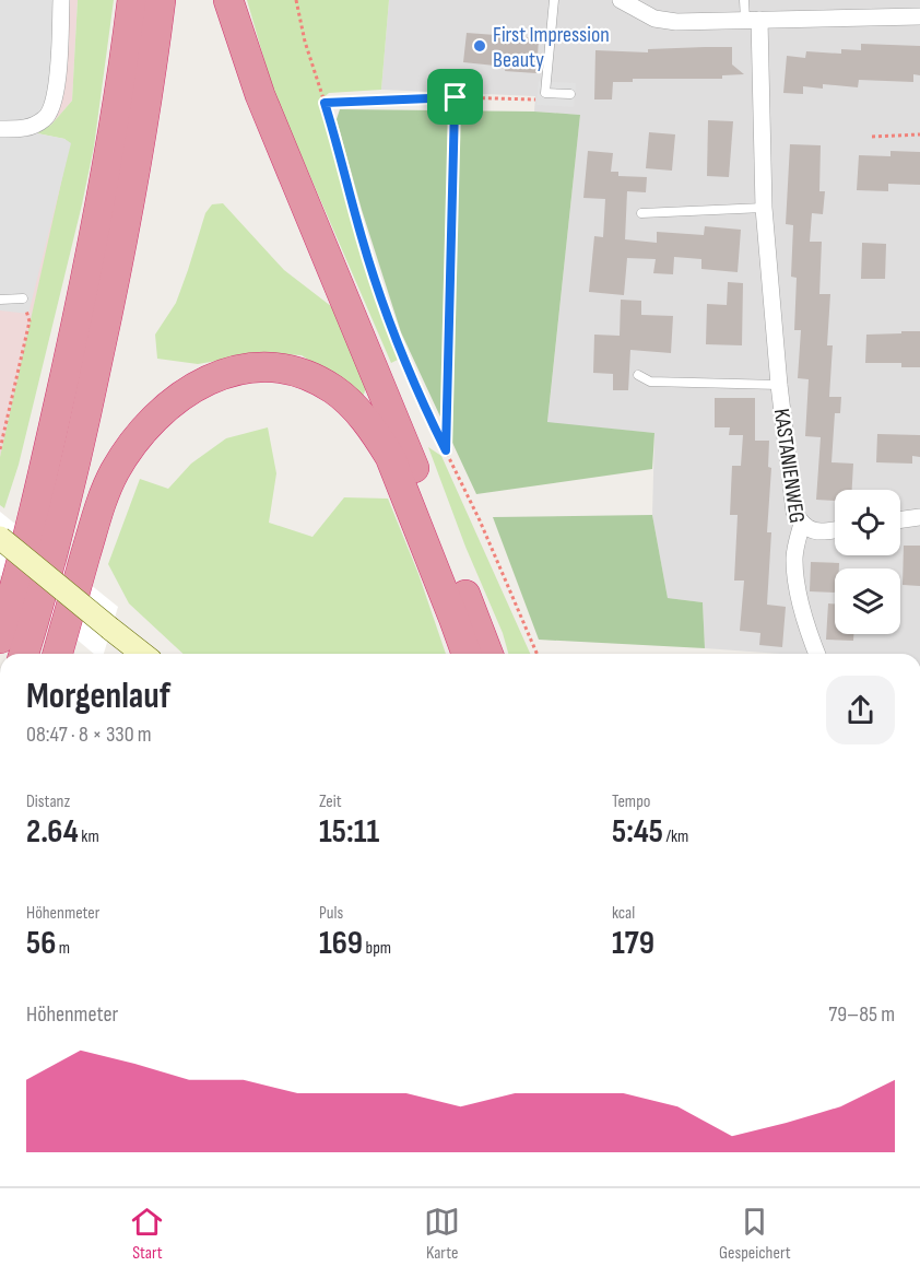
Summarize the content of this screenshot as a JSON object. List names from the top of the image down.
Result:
{
  "streets": {
    "street": ["KASTANIENWEG"]
  },
  "places": ["First Impression Beauty"],
  "page": {
    "heading": ["Morgenlauf", "08:47 · 8 × 330 m"],
    "stats": [
      ["Distanz", "2.64 km"],
      ["Zeit", "15:11"],
      ["Tempo", "5:45 /km"],
      ["Höhenmeter", "56 m"],
      ["Puls", "169 bpm"],
      ["kcal", "179"]
    ],
    "chart": ["Höhenmeter", "79–85 m"],
    "tabs": ["Start", "Karte", "Gespeichert"]
  }
}
